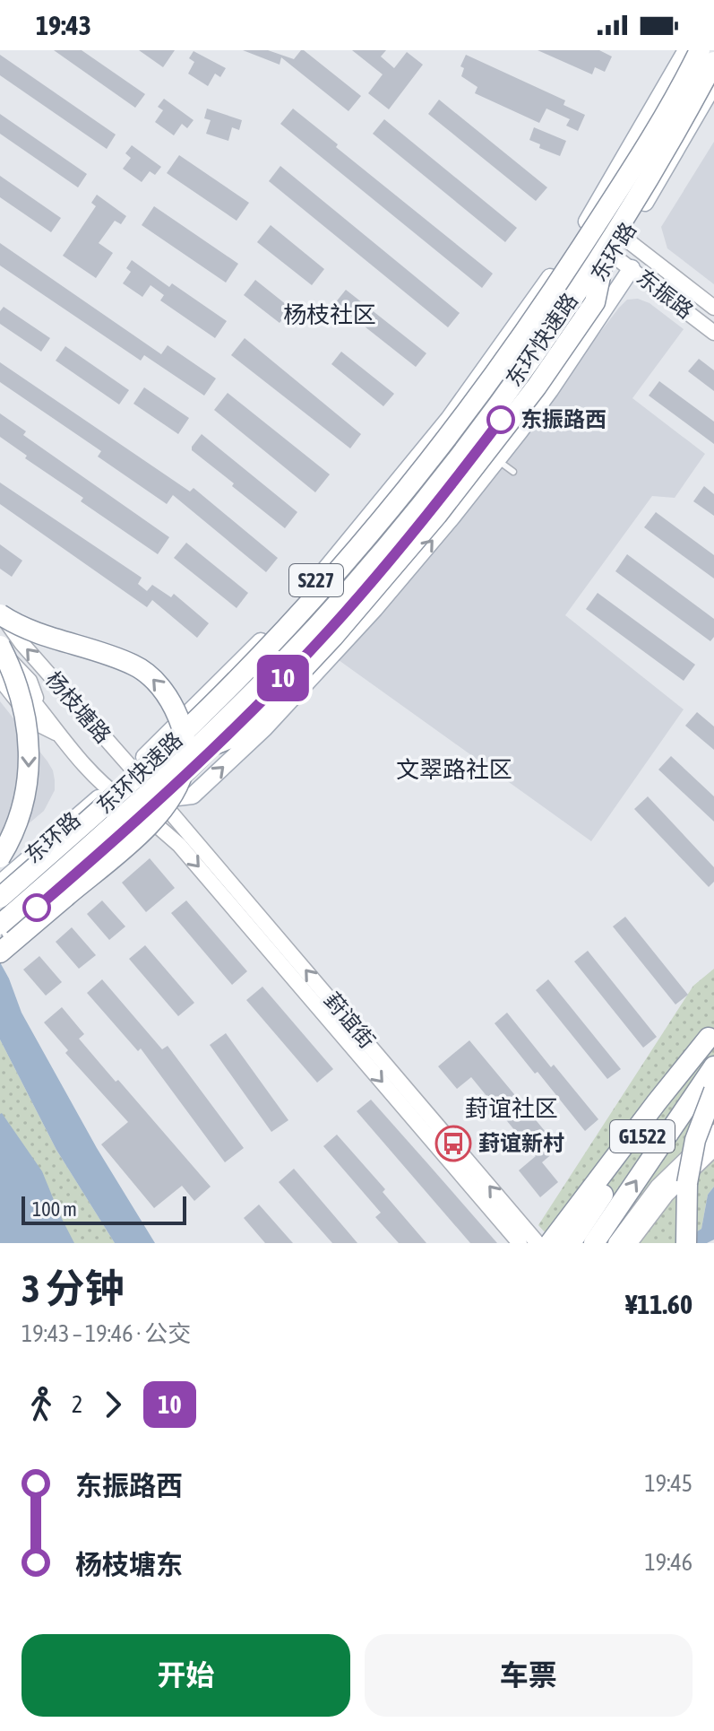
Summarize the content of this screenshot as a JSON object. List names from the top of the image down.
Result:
{
  "streets": {
    "highway": ["东环快速路", "G1522"],
    "main road": [
      "东环路",
      "东振路",
      "S227",
      "杨枝塘路",
      "葑谊街"
    ]
  },
  "crossings": [
    ["东环路", "东振路"],
    ["东环路", "东环快速路"],
    ["东环路", "杨枝塘路"],
    ["东环路", "葑谊街"],
    ["东振路", "东环快速路"],
    ["杨枝塘路", "葑谊街"]
  ],
  "districts": ["杨枝社区", "文翠路社区", "葑谊社区"],
  "places": {
    "other": ["东振路西"],
    "bus stop": ["葑谊新村"]
  },
  "lines": ["bus line 10"],
  "scale_bar": "100 m",
  "page": {
    "status": "19:43",
    "on_map": "10",
    "scale": "100 m",
    "heading": ["3 分钟", "19:43 – 19:46 · 公交", "¥11.60"],
    "legs": ["2", "10"],
    "list": [
      {
        "name": "东振路西",
        "value": "19:45"
      },
      {
        "name": "杨枝塘东",
        "value": "19:46"
      }
    ],
    "buttons": ["开始", "车票"]
  }
}
